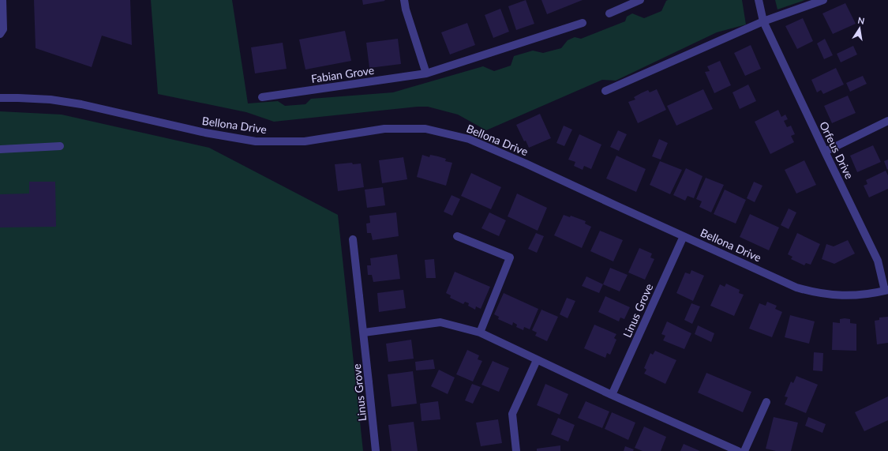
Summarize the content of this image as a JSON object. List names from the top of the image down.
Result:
{
  "streets": {
    "street": [
      "Fabian Grove",
      "Bellona Drive",
      "Orfeus Drive",
      "Linus Grove"
    ]
  },
  "crossings": [
    ["Bellona Drive", "Orfeus Drive"],
    ["Bellona Drive", "Linus Grove"]
  ],
  "north": "top"
}
